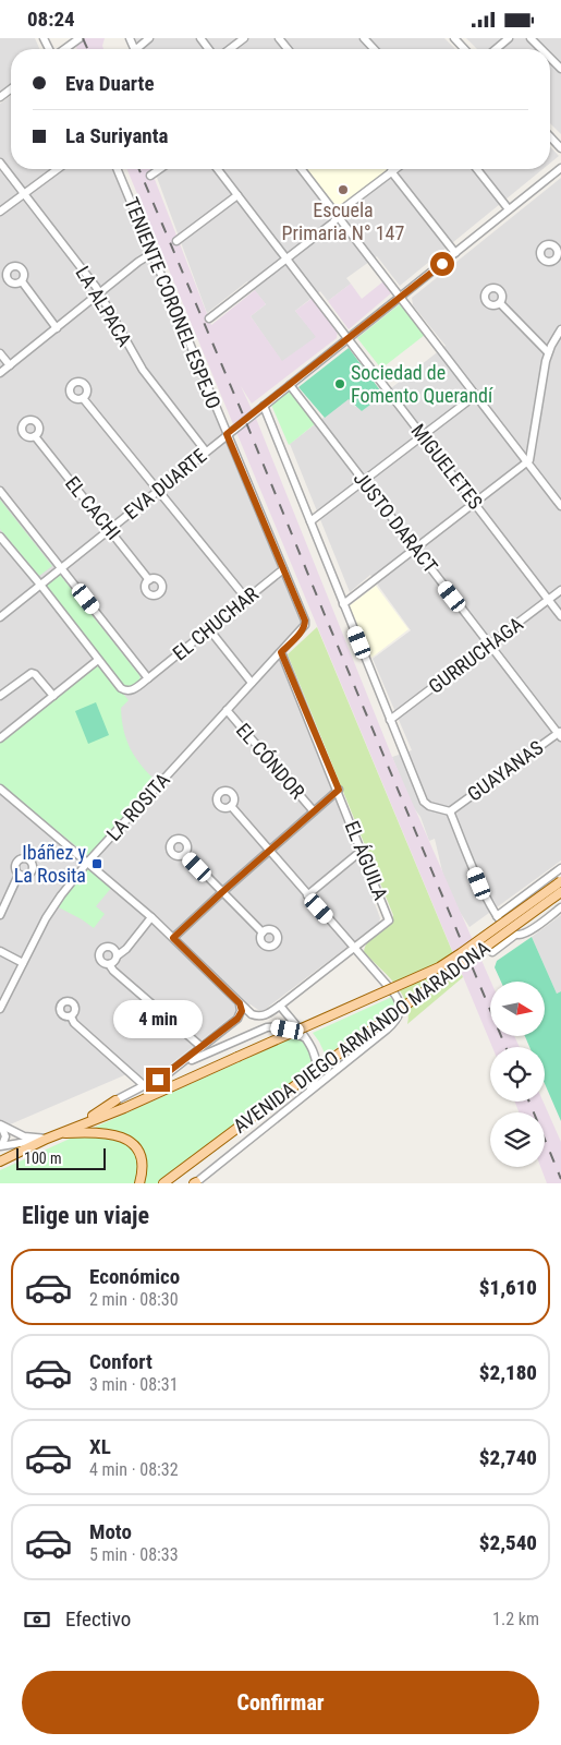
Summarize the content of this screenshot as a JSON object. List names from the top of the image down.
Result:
{
  "streets": {
    "main road": ["AVENIDA DIEGO ARMANDO MARADONA"],
    "street": [
      "TENIENTE CORONEL ESPEJO",
      "LA ALPACA",
      "MIGUELETES",
      "EVA DUARTE",
      "EL CACHI",
      "JUSTO DARACT",
      "EL CHUCHAR",
      "GURRUCHAGA",
      "EL CÓNDOR",
      "GUAYANAS",
      "LA ROSITA",
      "EL ÁGUILA"
    ]
  },
  "crossings": [
    ["TENIENTE CORONEL ESPEJO", "EVA DUARTE"],
    ["TENIENTE CORONEL ESPEJO", "EL CHUCHAR"],
    ["TENIENTE CORONEL ESPEJO", "LA ROSITA"],
    ["LA ALPACA", "EVA DUARTE"],
    ["MIGUELETES", "EVA DUARTE"],
    ["MIGUELETES", "GURRUCHAGA"],
    ["EVA DUARTE", "EL CACHI"],
    ["EVA DUARTE", "JUSTO DARACT"],
    ["JUSTO DARACT", "GURRUCHAGA"],
    ["JUSTO DARACT", "GUAYANAS"],
    ["EL CÓNDOR", "LA ROSITA"],
    ["LA ROSITA", "EL ÁGUILA"]
  ],
  "places": {
    "other": ["Escuela Primaria N° 147", "Sociedad de Fomento Querandí"],
    "transit": ["Ibáñez y La Rosita"]
  },
  "scale_bar": "100 m",
  "north": "right",
  "page": {
    "status": "08:24",
    "banner": ["Eva Duarte", "La Suriyanta"],
    "bubble": "4 min",
    "scale": "100 m",
    "heading": "Elige un viaje",
    "list": [
      {
        "name": "Económico",
        "note": "2 min · 08:30",
        "value": "$1,610"
      },
      {
        "name": "Confort",
        "note": "3 min · 08:31",
        "value": "$2,180"
      },
      {
        "name": "XL",
        "note": "4 min · 08:32",
        "value": "$2,740"
      },
      {
        "name": "Moto",
        "note": "5 min · 08:33",
        "value": "$2,540"
      }
    ],
    "pay": ["Efectivo", "1.2 km"],
    "buttons": "Confirmar"
  }
}
